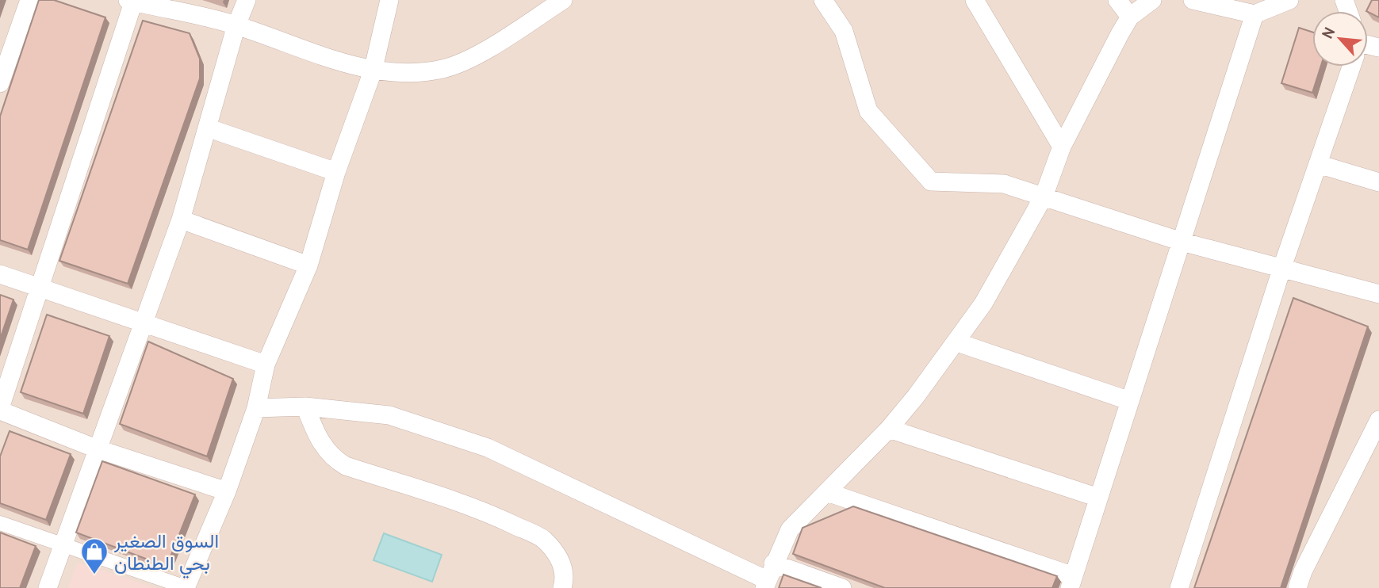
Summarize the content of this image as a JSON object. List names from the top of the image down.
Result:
{
  "places": {
    "shop": ["السوق الصغير بحي الطنطان"]
  },
  "north": "top left"
}
